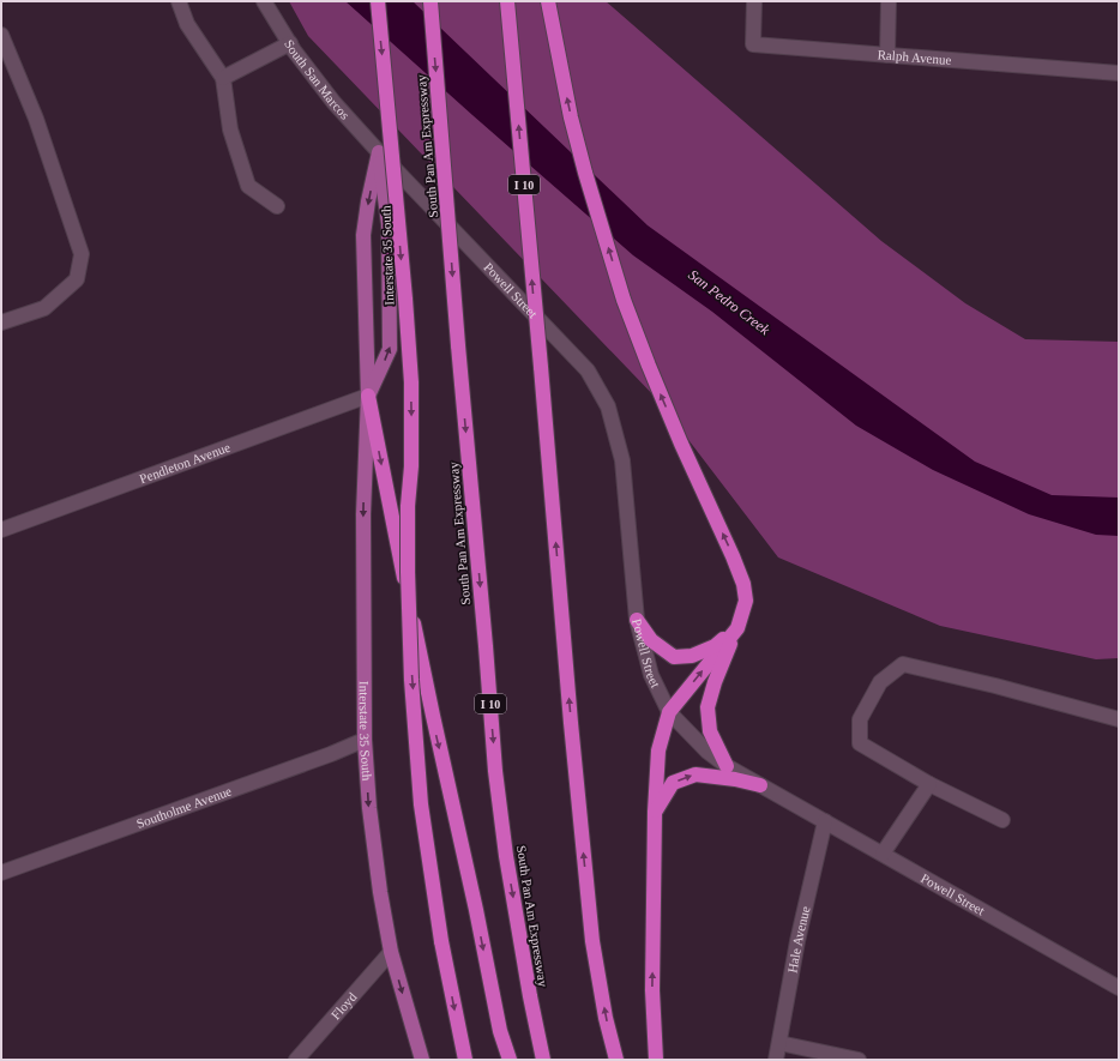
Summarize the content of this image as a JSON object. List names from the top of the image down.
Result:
{
  "streets": {
    "highway": ["South Pan Am Expressway", "I 10"],
    "main road": ["Interstate 35 South"],
    "street": [
      "Ralph Avenue",
      "South San Marcos",
      "Powell Street",
      "Pendleton Avenue",
      "Southolme Avenue",
      "Hale Avenue",
      "Floyd"
    ]
  },
  "crossings": [
    ["South San Marcos", "Interstate 35 South"],
    ["South San Marcos", "Powell Street"],
    ["Interstate 35 South", "Powell Street"],
    ["Interstate 35 South", "Pendleton Avenue"],
    ["Interstate 35 South", "Southolme Avenue"],
    ["Interstate 35 South", "Floyd"],
    ["Powell Street", "Hale Avenue"]
  ],
  "water": ["San Pedro Creek"]
}
